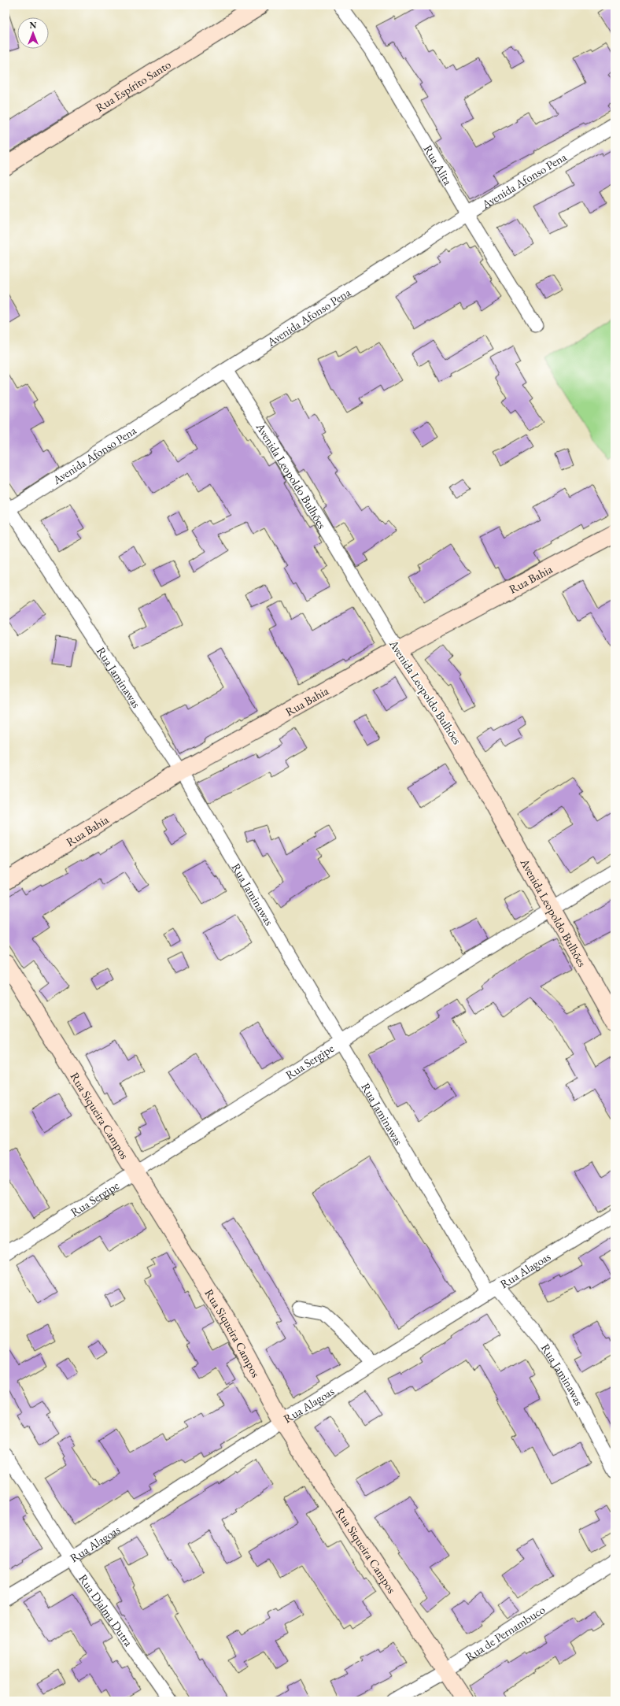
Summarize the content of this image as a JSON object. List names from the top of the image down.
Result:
{
  "streets": {
    "street": [
      "Rua Espírito Santo",
      "Rua Alita",
      "Avenida Afonso Pena",
      "Avenida Leopoldo Bulhões",
      "Rua Bahia",
      "Rua Jaminawas",
      "Rua Sergipe",
      "Rua Siqueira Campos",
      "Rua Alagoas",
      "Rua Djalma Dutra",
      "Rua de Pernambuco"
    ]
  },
  "crossings": [
    ["Rua Alita", "Avenida Afonso Pena"],
    ["Avenida Afonso Pena", "Avenida Leopoldo Bulhões"],
    ["Avenida Afonso Pena", "Rua Jaminawas"],
    ["Avenida Leopoldo Bulhões", "Rua Bahia"],
    ["Avenida Leopoldo Bulhões", "Rua Sergipe"],
    ["Rua Bahia", "Rua Jaminawas"],
    ["Rua Jaminawas", "Rua Sergipe"],
    ["Rua Jaminawas", "Rua Alagoas"],
    ["Rua Sergipe", "Rua Siqueira Campos"],
    ["Rua Siqueira Campos", "Rua Alagoas"],
    ["Rua Siqueira Campos", "Rua de Pernambuco"],
    ["Rua Alagoas", "Rua Djalma Dutra"]
  ],
  "north": "top"
}
